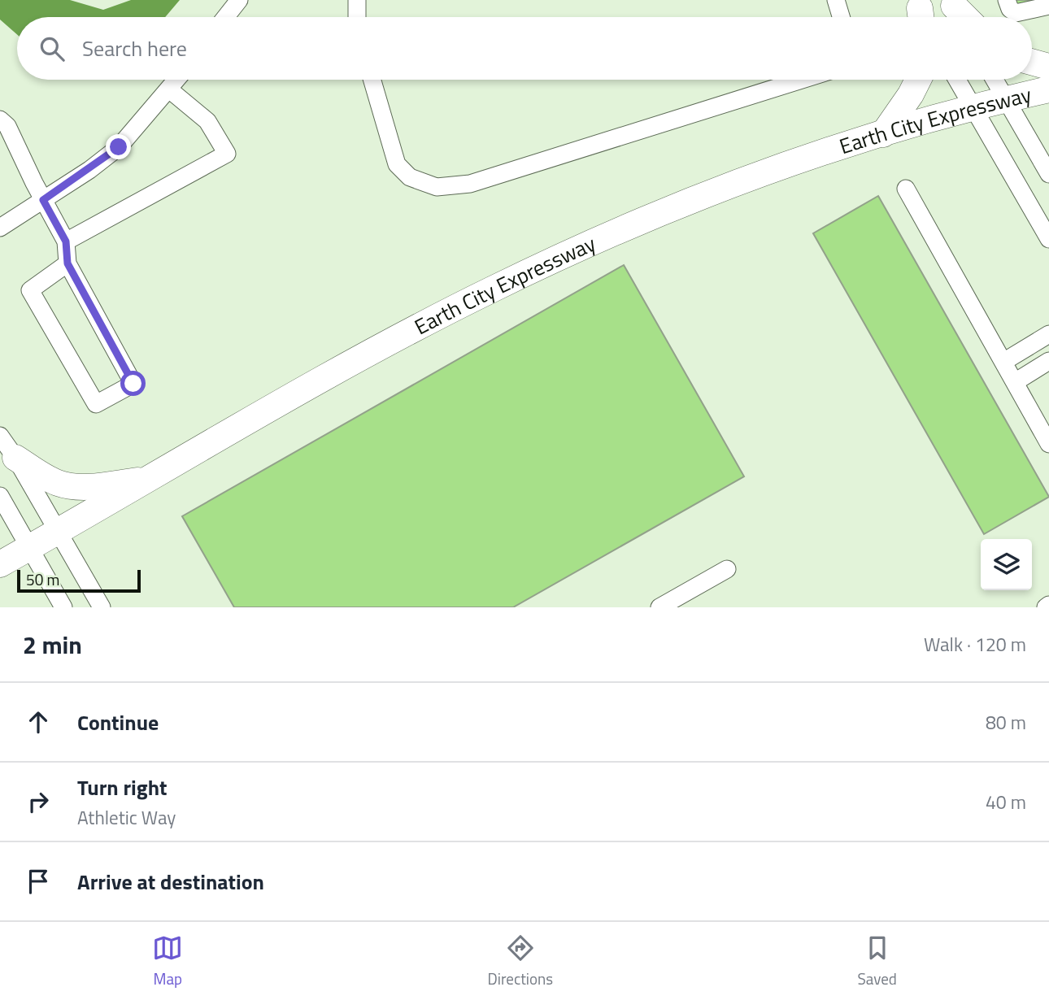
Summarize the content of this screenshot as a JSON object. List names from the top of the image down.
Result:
{
  "streets": {
    "highway": ["Earth City Expressway"]
  },
  "scale_bar": "50 m",
  "page": {
    "search": "Search here",
    "scale": "50 m",
    "heading": ["2 min", "Walk · 120 m"],
    "list": [
      ["Continue", "80 m"],
      ["Turn right", "Athletic Way", "40 m"],
      "Arrive at destination"
    ],
    "nav": ["Map", "Directions", "Saved"]
  }
}
